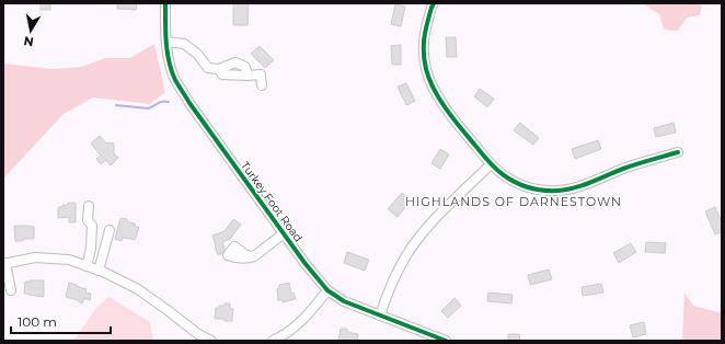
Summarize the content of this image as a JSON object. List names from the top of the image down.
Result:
{
  "streets": {
    "street": ["Turkey Foot Road"]
  },
  "districts": ["HIGHLANDS OF DARNESTOWN"],
  "scale_bar": "100 m",
  "north": "bottom"
}
